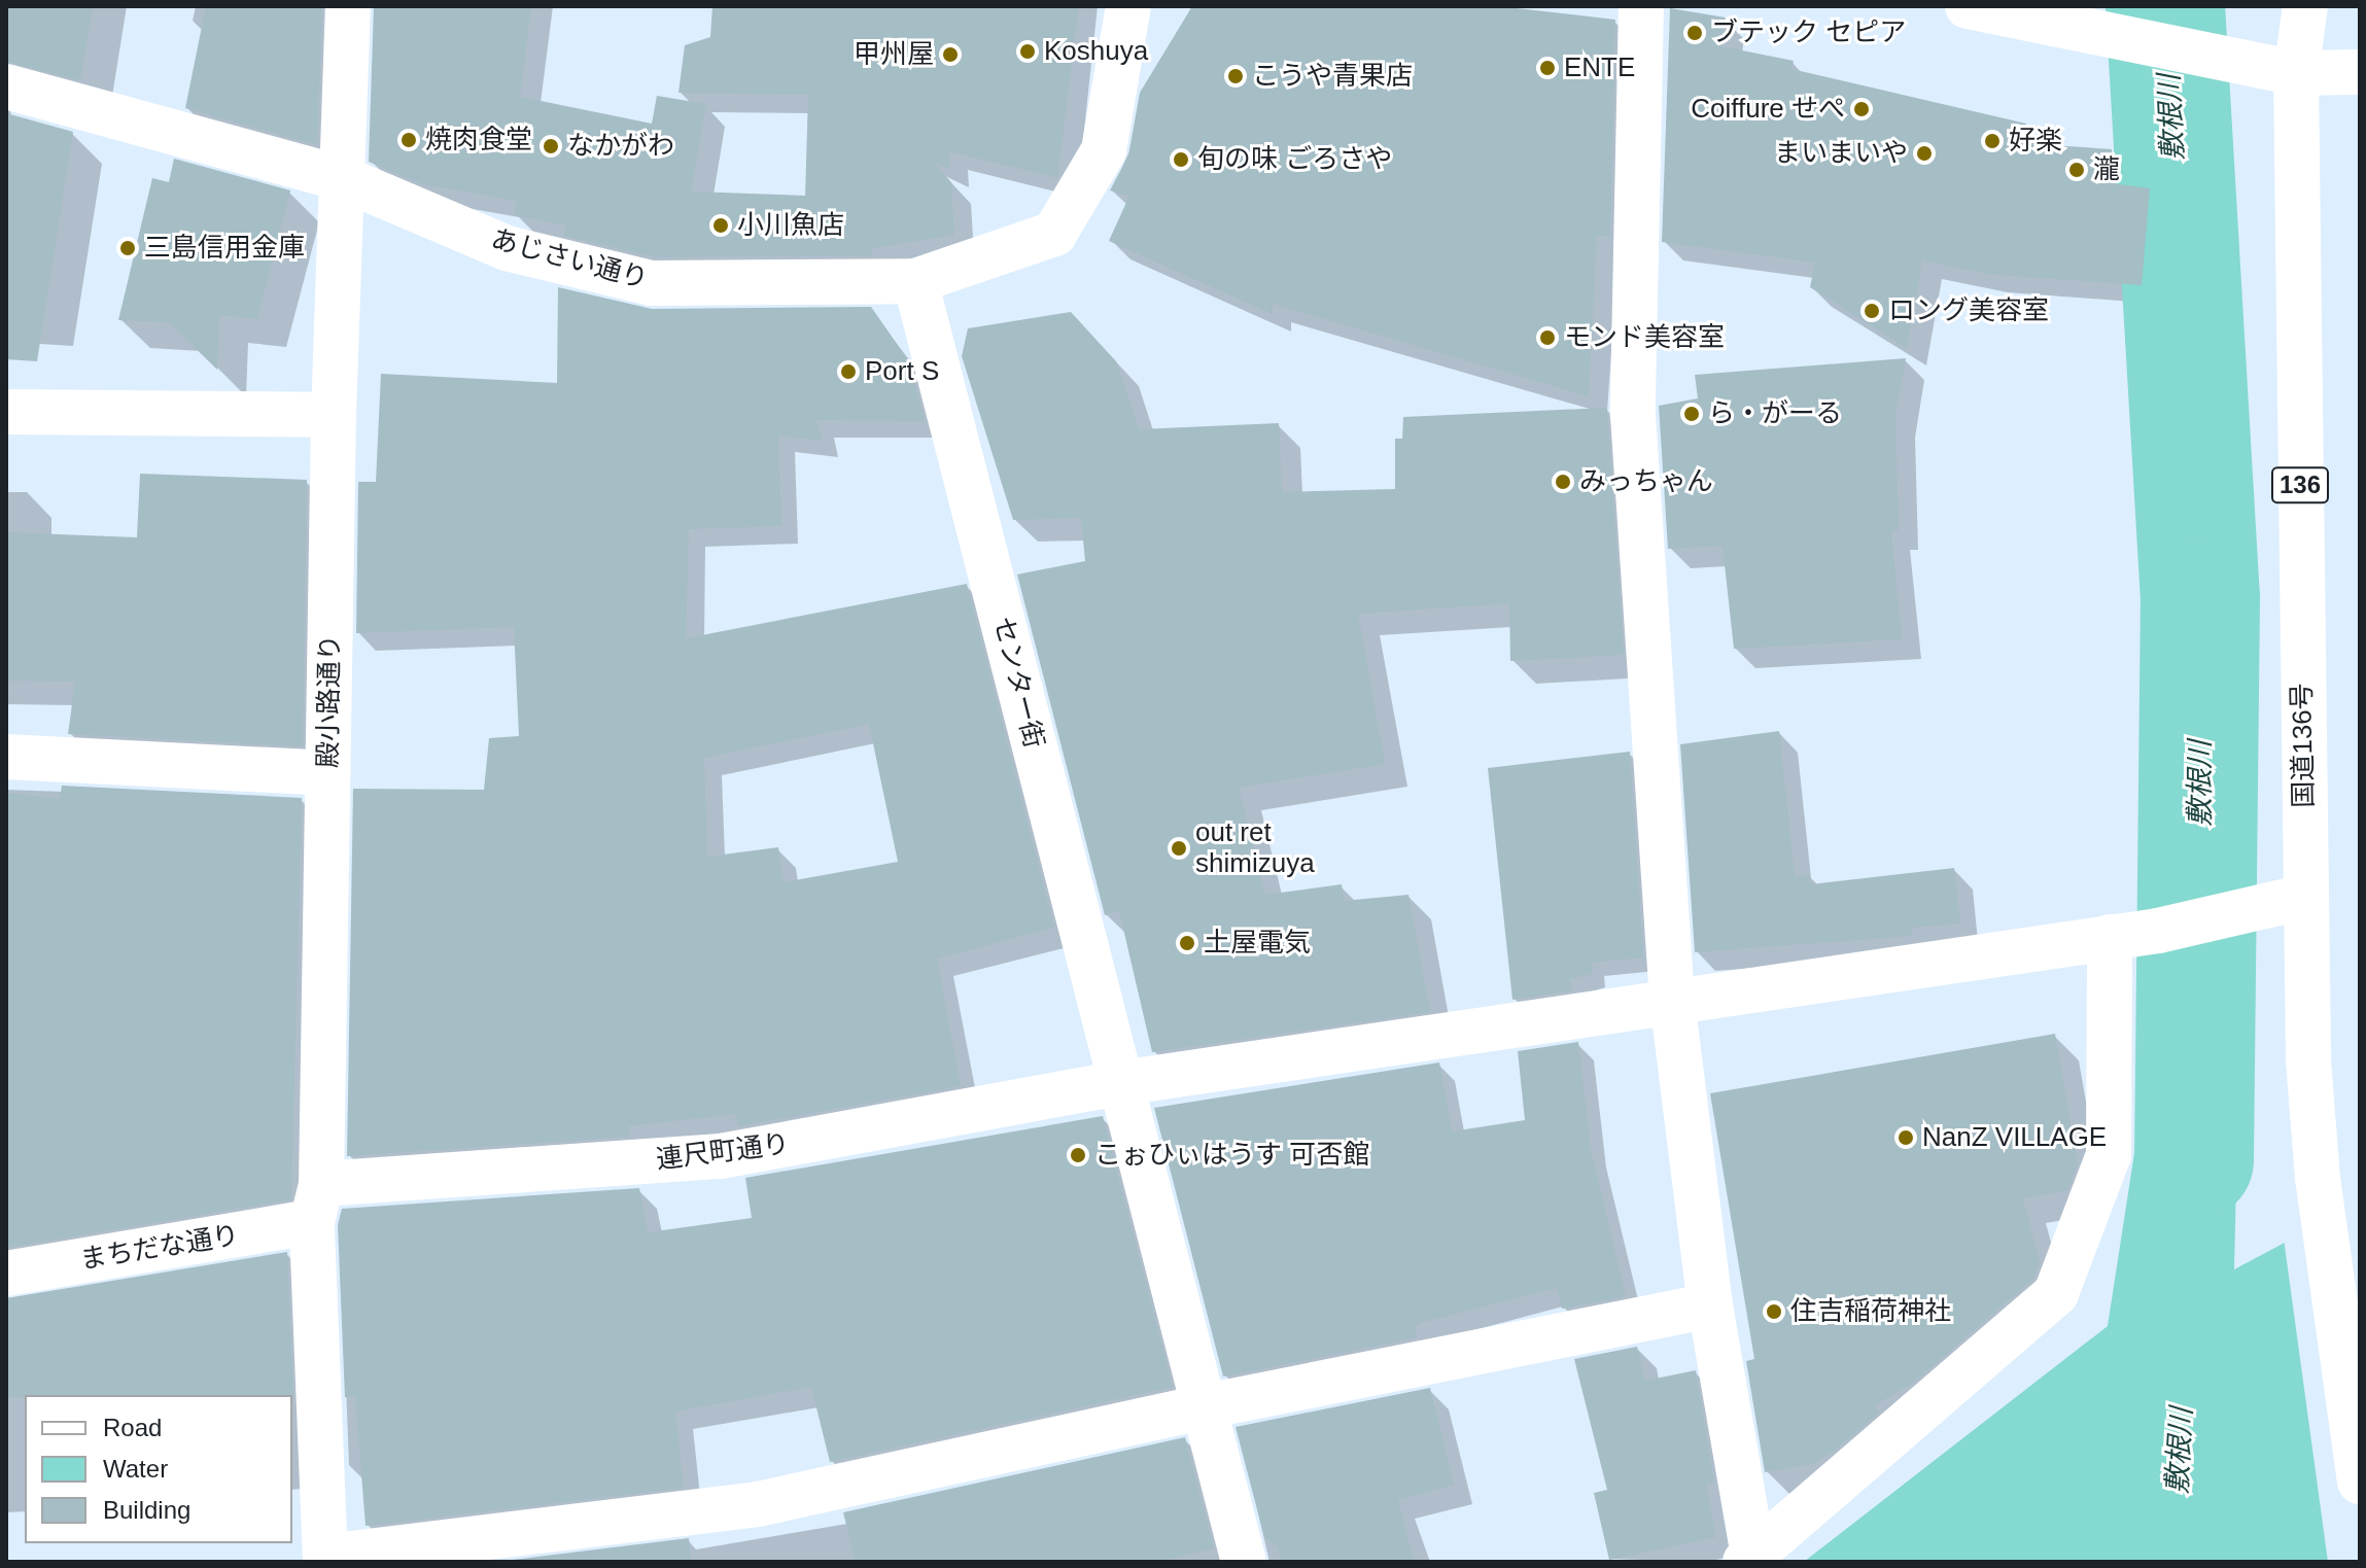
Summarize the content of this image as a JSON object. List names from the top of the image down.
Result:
{
  "streets": {
    "main road": [
      "あじさい通り",
      "136",
      "センター街",
      "殿小路通り",
      "国道136号",
      "連尺町通り",
      "まちだな通り"
    ]
  },
  "crossings": [
    ["あじさい通り", "センター街"],
    ["あじさい通り", "殿小路通り"],
    ["センター街", "連尺町通り"],
    ["殿小路通り", "連尺町通り"],
    ["殿小路通り", "まちだな通り"],
    ["国道136号", "連尺町通り"],
    ["連尺町通り", "まちだな通り"]
  ],
  "water": ["敷根川"],
  "places": [
    "ブテック セピア",
    "Koshuya",
    "甲州屋",
    "ENTE",
    "こうや青果店",
    "Coiffure せぺ",
    "焼肉食堂",
    "好楽",
    "なかがわ",
    "まいまいや",
    "旬の味 ごろさや",
    "瀧",
    "小川魚店",
    "三島信用金庫",
    "ロング美容室",
    "モンド美容室",
    "Port S",
    "ら・がーる",
    "みっちゃん",
    "out ret shimizuya",
    "土屋電気",
    "NanZ VILLAGE",
    "こぉひぃはうす 可否館",
    "住吉稲荷神社"
  ],
  "legend": ["Road", "Water", "Building"]
}
